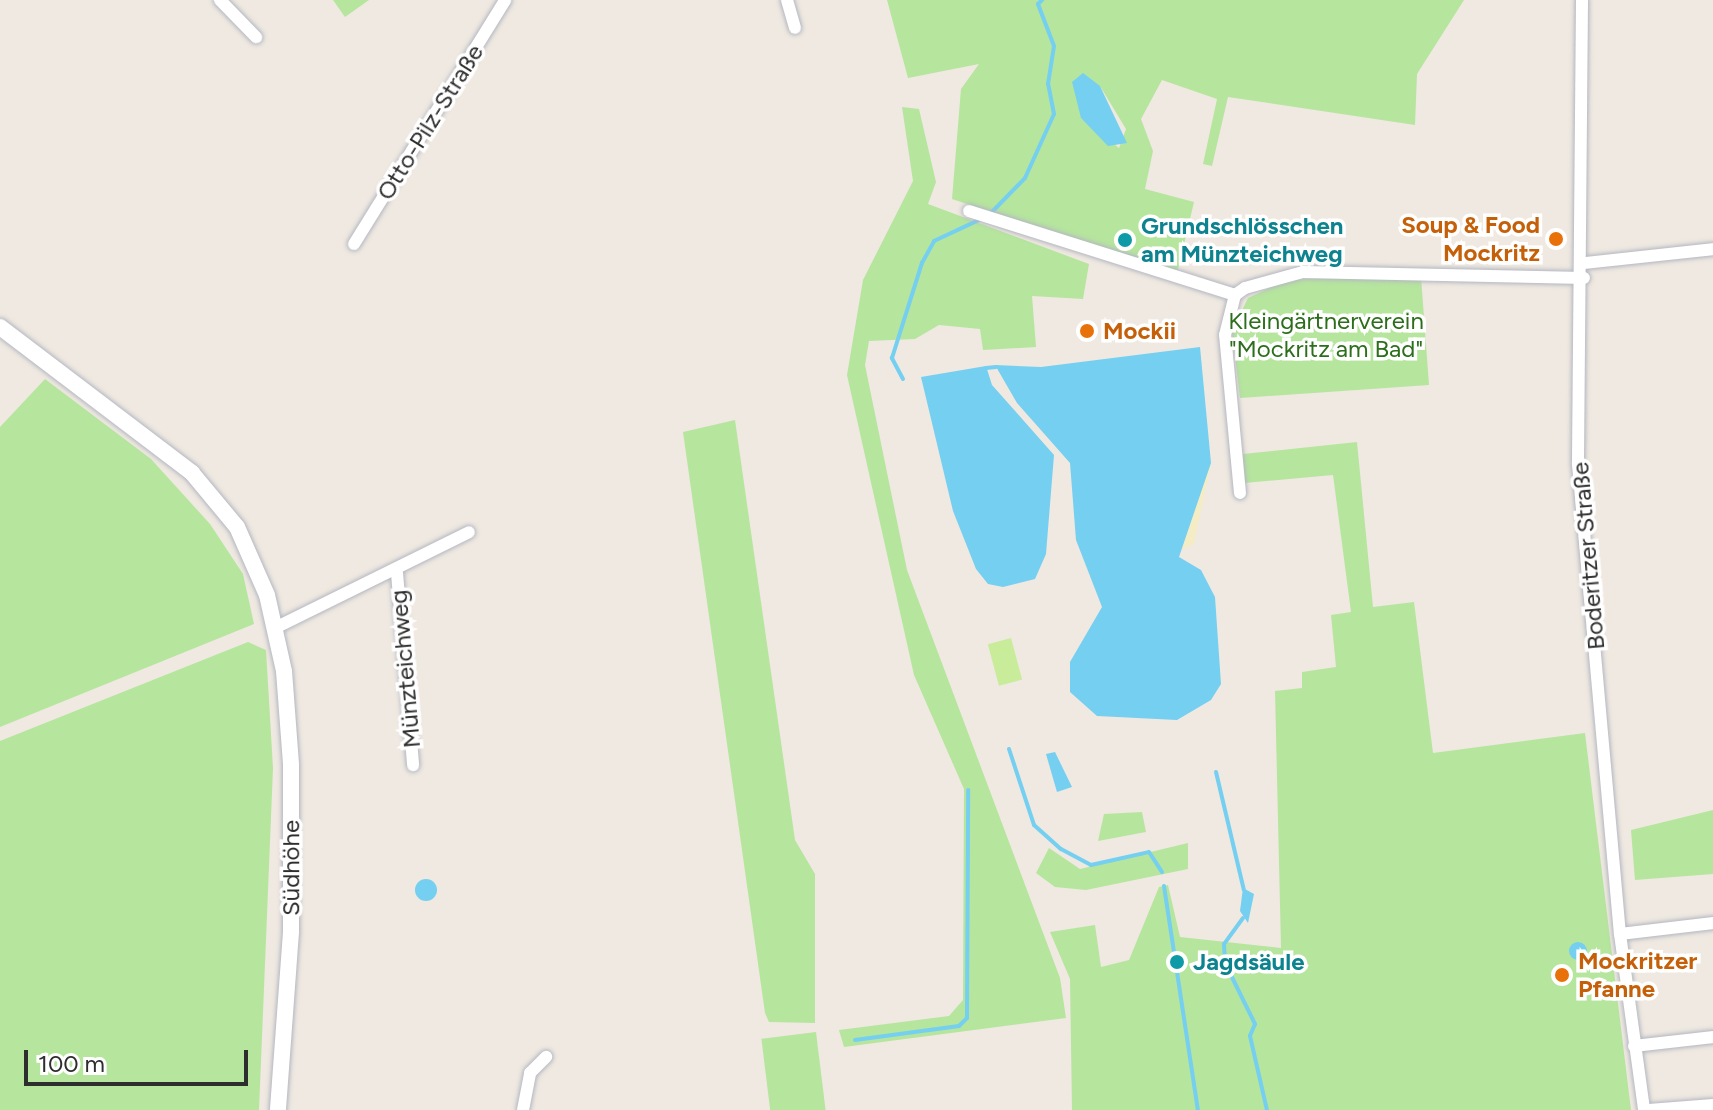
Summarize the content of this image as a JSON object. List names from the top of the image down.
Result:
{
  "streets": {
    "street": [
      "Otto-Pilz-Straße",
      "Boderitzer Straße",
      "Münzteichweg",
      "Südhöhe"
    ]
  },
  "crossings": [
    ["Münzteichweg", "Südhöhe"]
  ],
  "parks": ["Kleingärtnerverein \"Mockritz am Bad\""],
  "places": [
    "Soup & Food Mockritz",
    "Grundschlösschen am Münzteichweg",
    "Mockii",
    "Jagdsäule",
    "Mockritzer Pfanne"
  ],
  "scale_bar": "100 m"
}
